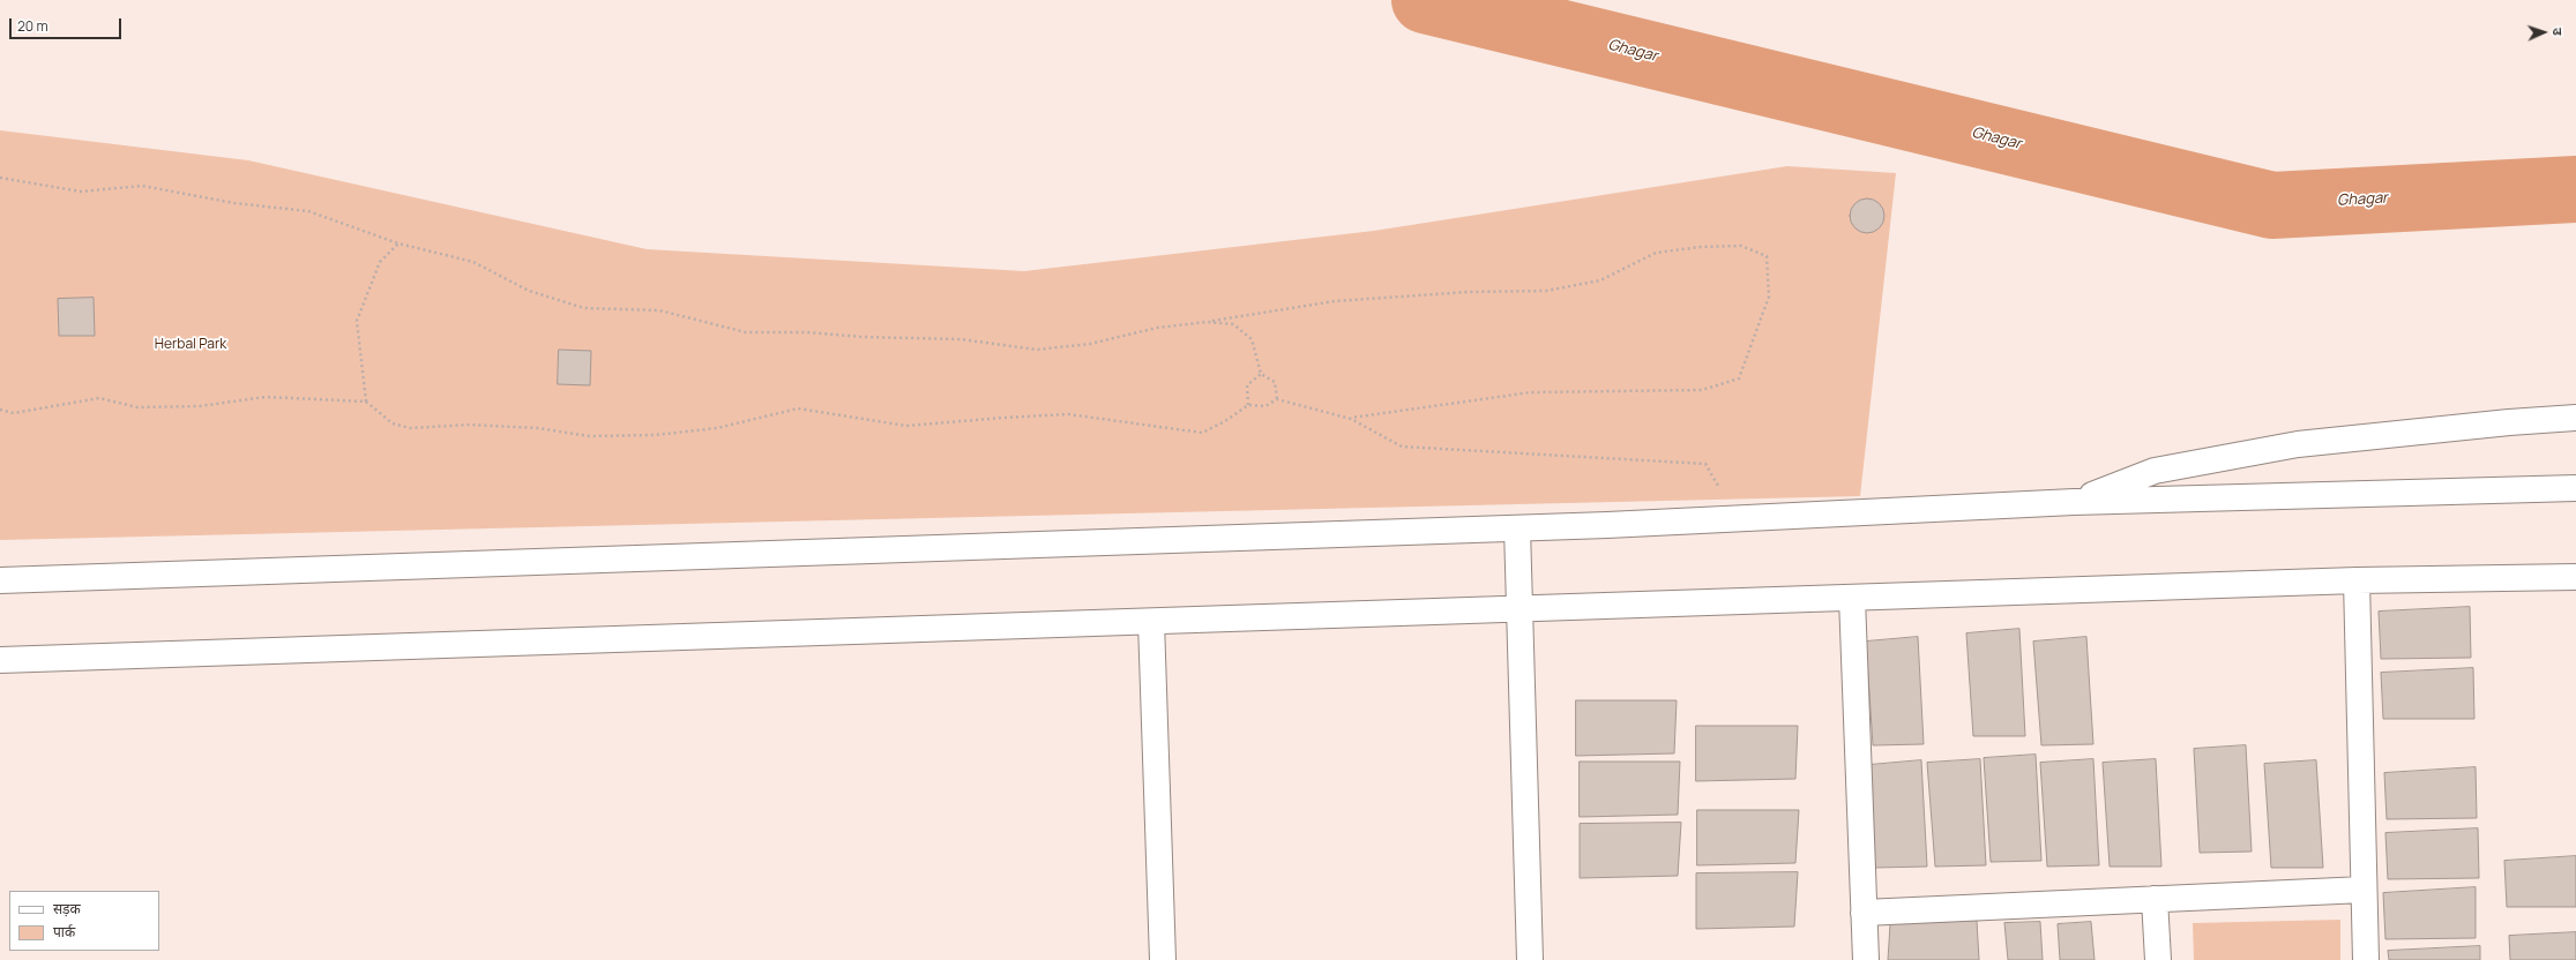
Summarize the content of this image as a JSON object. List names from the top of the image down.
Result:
{
  "water": ["Ghagar"],
  "parks": ["Herbal Park"],
  "legend": ["सड़क", "पार्क"],
  "scale_bar": "20 m",
  "north": "right"
}
